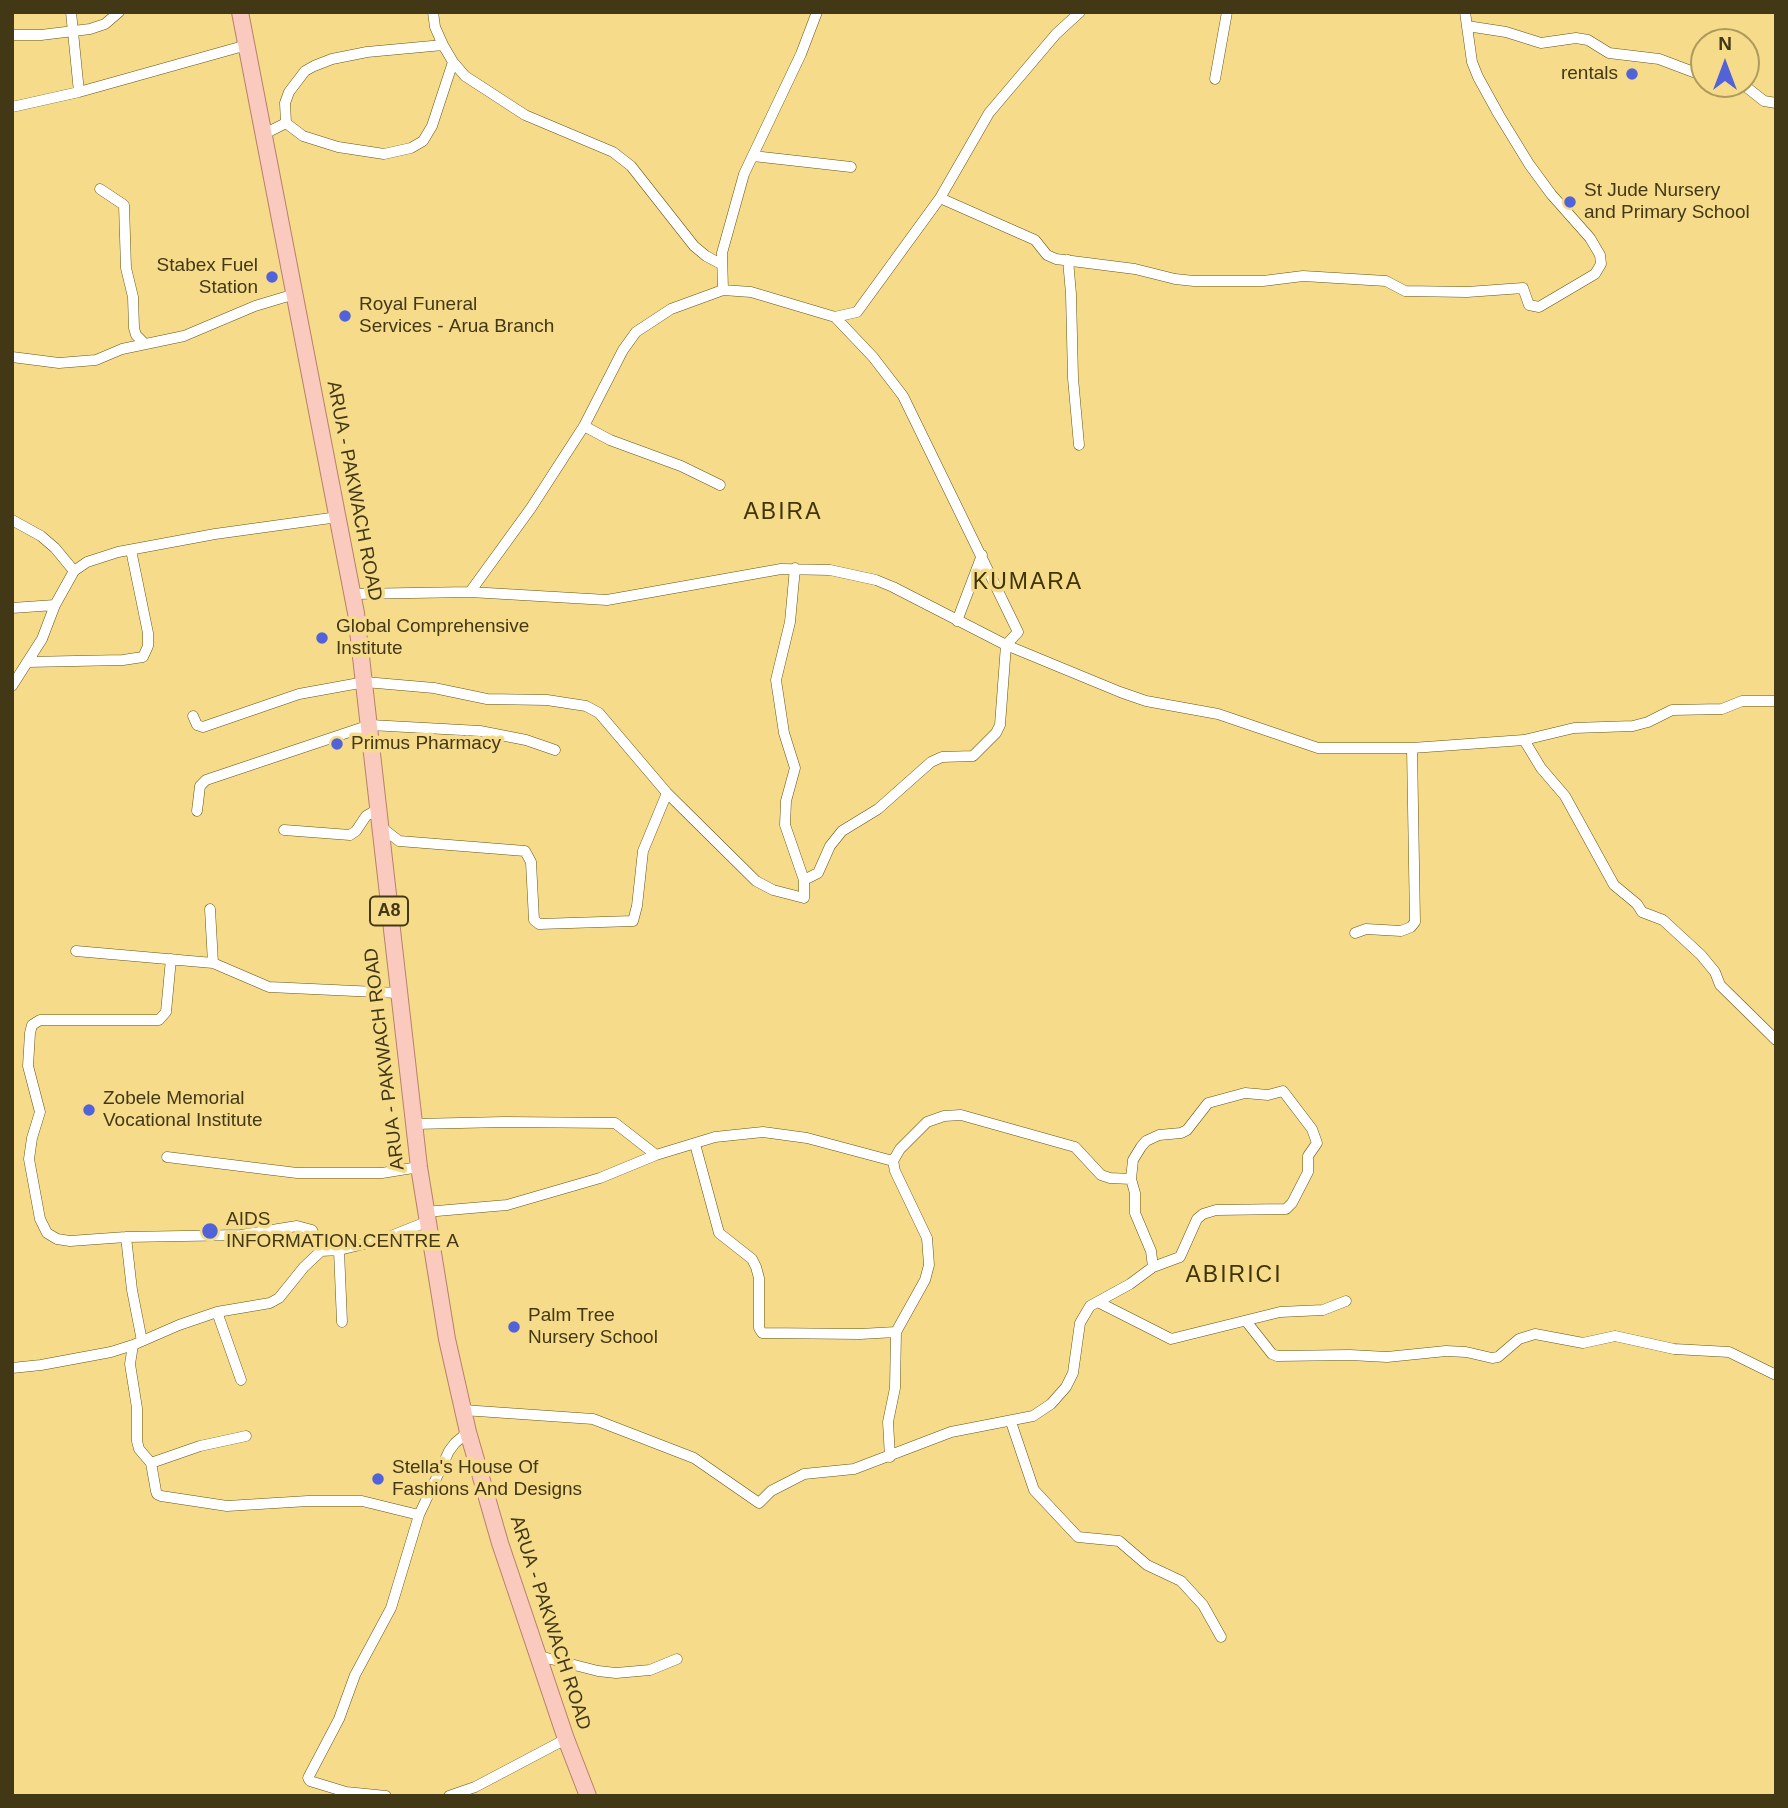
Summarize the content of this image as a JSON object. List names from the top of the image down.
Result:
{
  "streets": {
    "main road": ["ARUA - PAKWACH ROAD", "A8"]
  },
  "districts": ["ABIRA", "KUMARA", "ABIRICI"],
  "places": [
    "rentals",
    "St Jude Nursery and Primary School",
    "Stabex Fuel Station",
    "Royal Funeral Services - Arua Branch",
    "Global Comprehensive Institute",
    "Primus Pharmacy",
    "Zobele Memorial Vocational Institute",
    "AIDS INFORMATION.CENTRE A",
    "Palm Tree Nursery School",
    "Stella's House Of Fashions And Designs"
  ],
  "north": "top"
}
